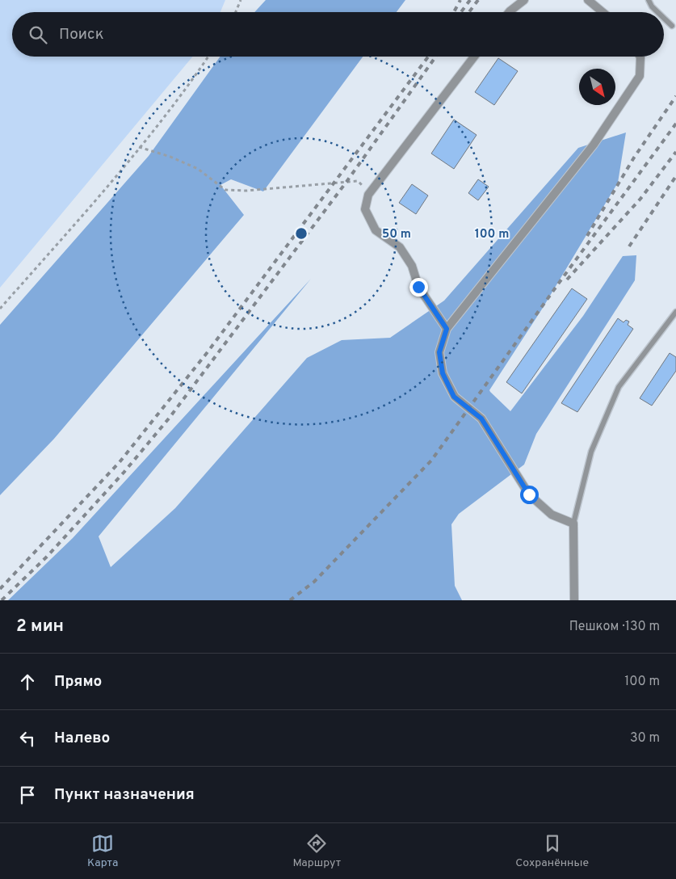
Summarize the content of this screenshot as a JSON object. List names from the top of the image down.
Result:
{
  "north": "bottom right",
  "page": {
    "search": "Поиск",
    "heading": ["2 мин", "Пешком · 130 m"],
    "list": [
      ["Прямо", "100 m"],
      ["Налево", "30 m"],
      "Пункт назначения"
    ],
    "nav": ["Карта", "Маршрут", "Сохранённые"]
  },
  "rings": ["50 m", "100 m"]
}
